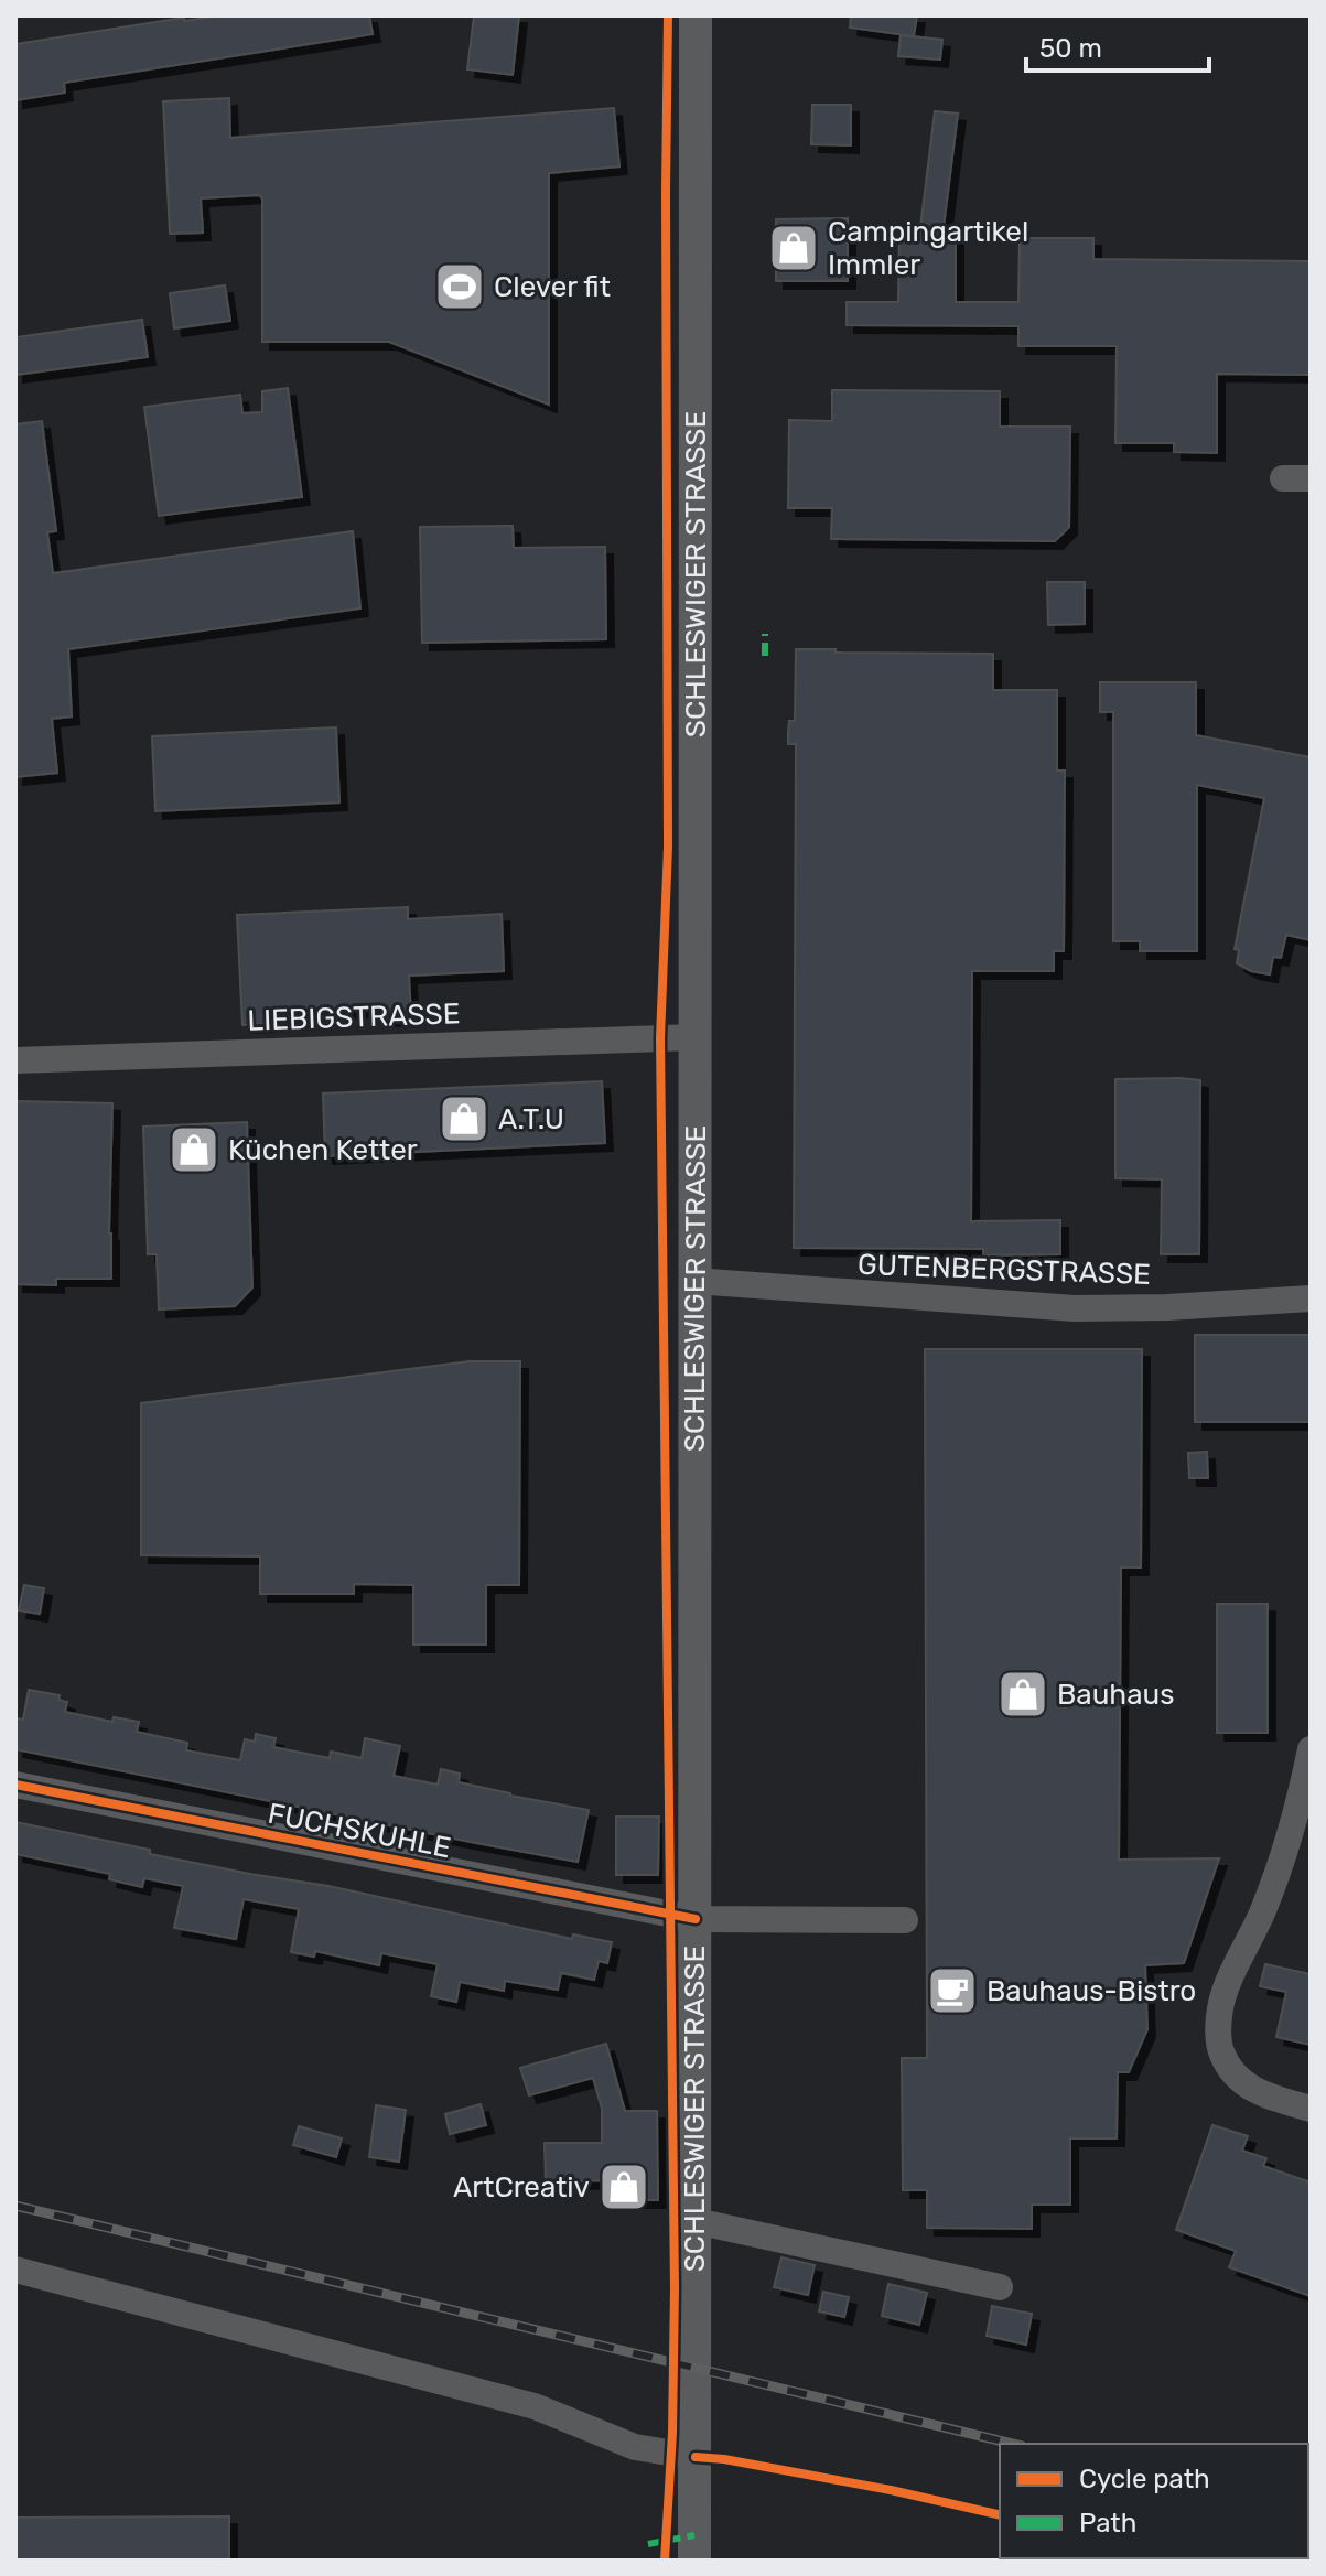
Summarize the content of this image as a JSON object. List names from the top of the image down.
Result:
{
  "streets": {
    "main road": ["SCHLESWIGER STRASSE"],
    "street": ["LIEBIGSTRASSE", "GUTENBERGSTRASSE", "FUCHSKUHLE"]
  },
  "crossings": [
    ["SCHLESWIGER STRASSE", "LIEBIGSTRASSE"],
    ["SCHLESWIGER STRASSE", "GUTENBERGSTRASSE"],
    ["SCHLESWIGER STRASSE", "FUCHSKUHLE"]
  ],
  "places": {
    "shop": [
      "Campingartikel Immler",
      "A.T.U",
      "Küchen Ketter",
      "Bauhaus",
      "ArtCreativ"
    ],
    "sports": ["Clever fit"],
    "cafe": ["Bauhaus-Bistro"]
  },
  "legend": ["Cycle path", "Path"],
  "scale_bar": "50 m"
}
